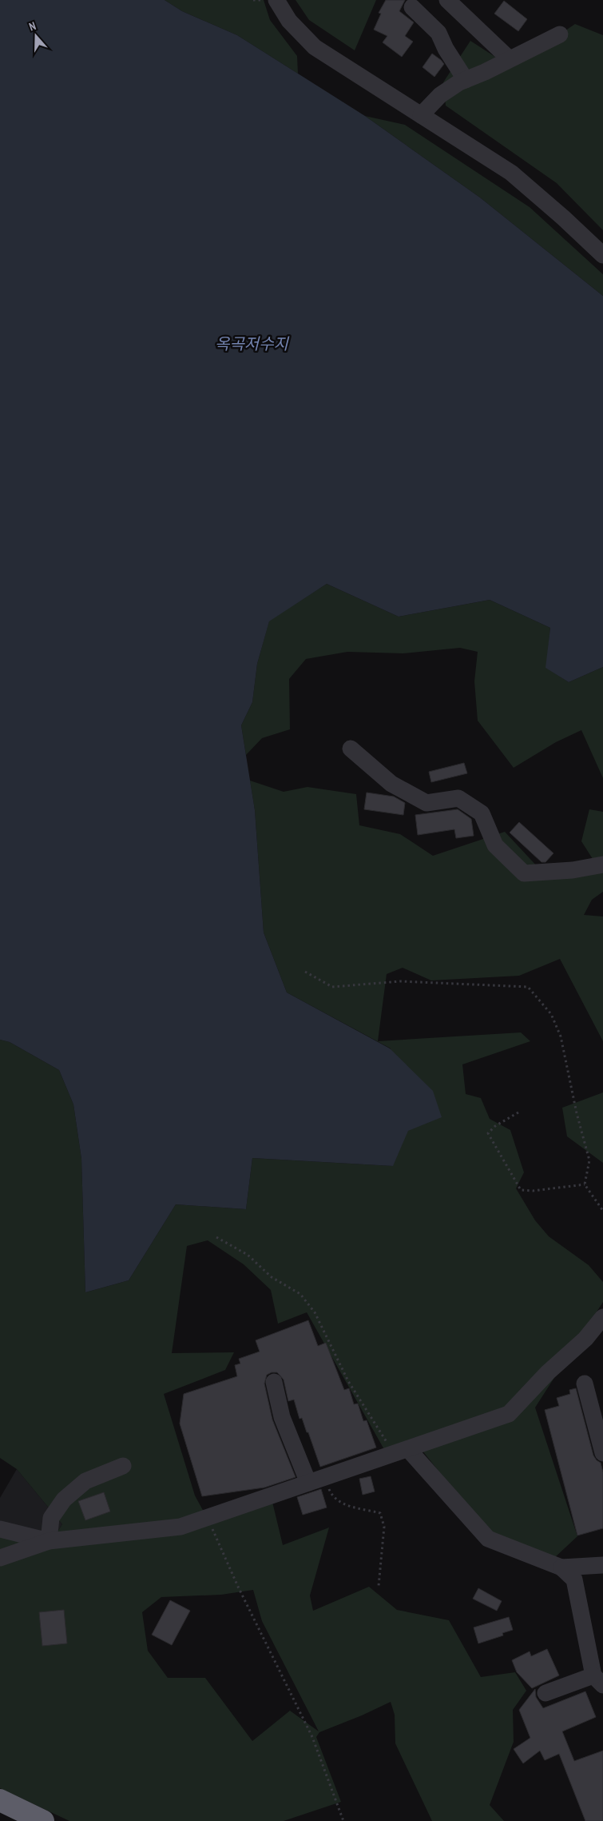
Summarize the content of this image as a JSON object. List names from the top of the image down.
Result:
{
  "water": ["옥곡저수지"],
  "north": "top"
}
